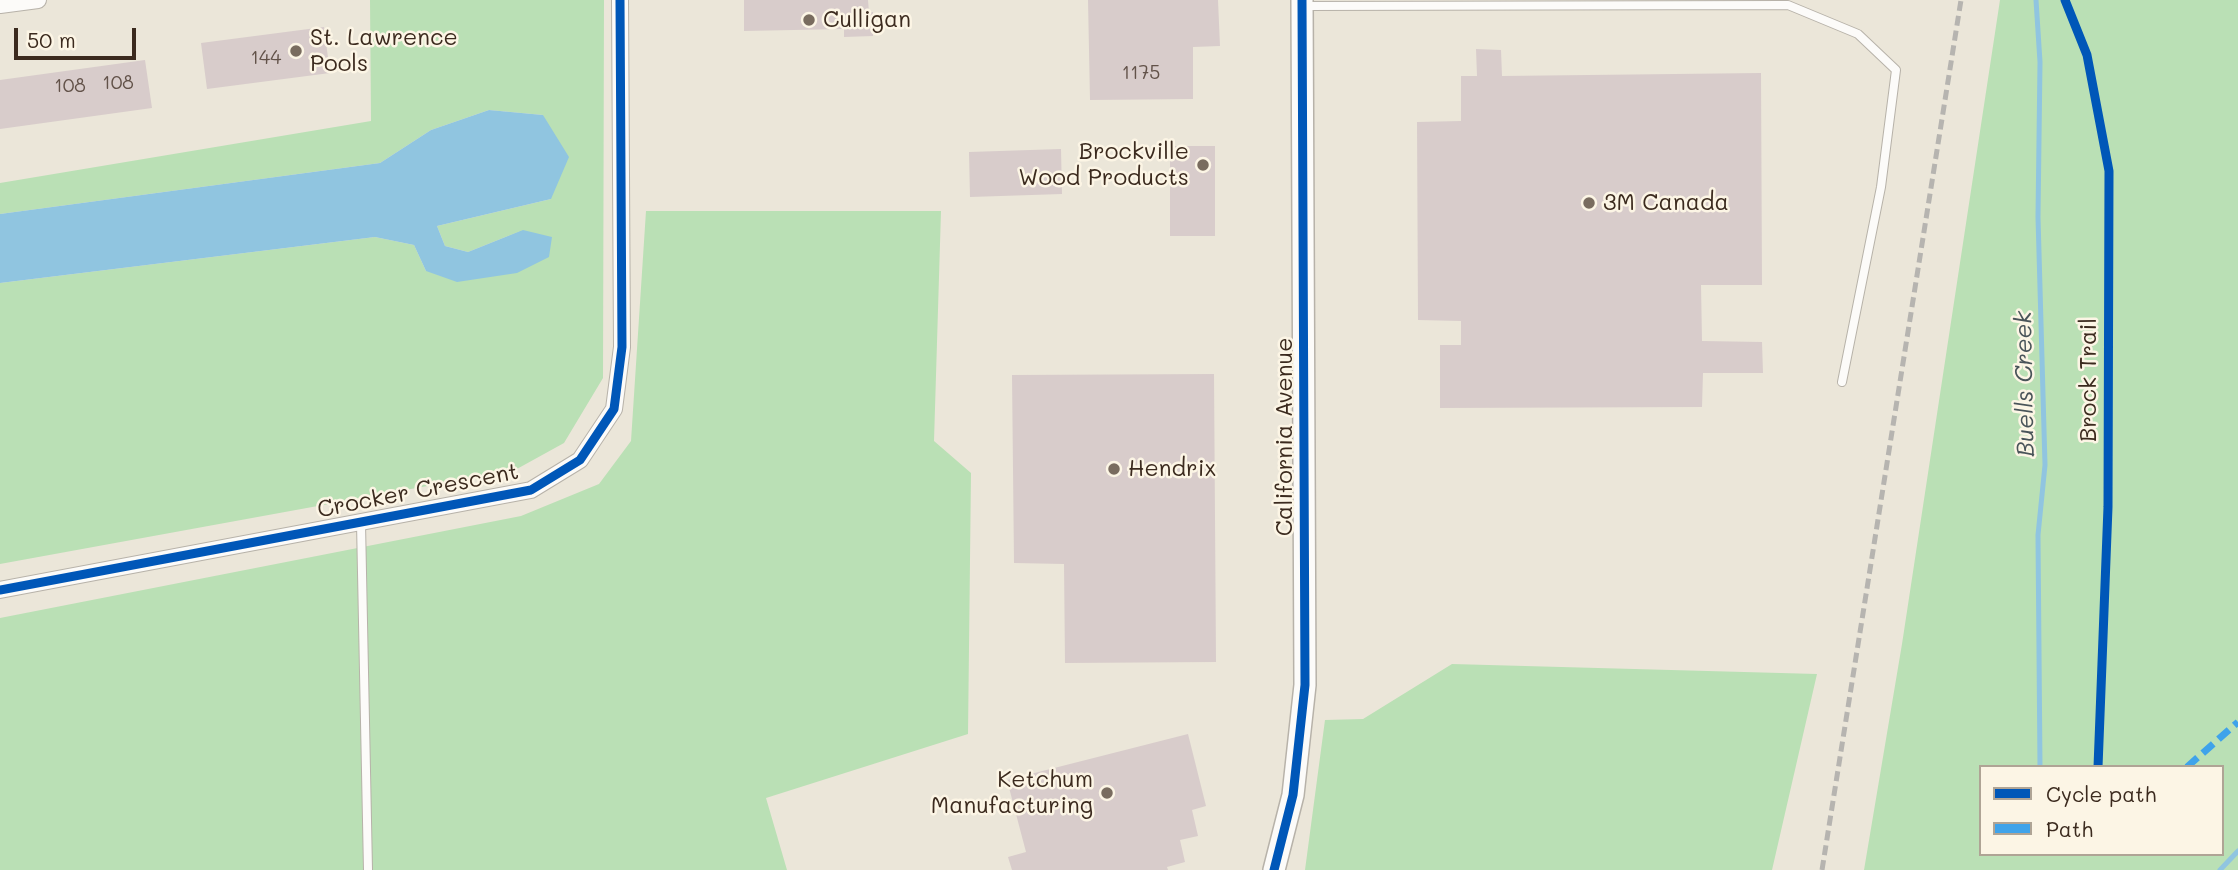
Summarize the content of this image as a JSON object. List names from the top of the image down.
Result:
{
  "streets": {
    "street": ["California Avenue", "Crocker Crescent"],
    "cycle path": ["Brock Trail"]
  },
  "water": ["Buells Creek"],
  "places": [
    "Culligan",
    "St. Lawrence Pools",
    "Brockville Wood Products",
    "3M Canada",
    "Hendrix",
    "Ketchum Manufacturing"
  ],
  "house_numbers": [
    "144",
    "1175",
    "108",
    "108"
  ],
  "legend": ["Cycle path", "Path"],
  "scale_bar": "50 m"
}
